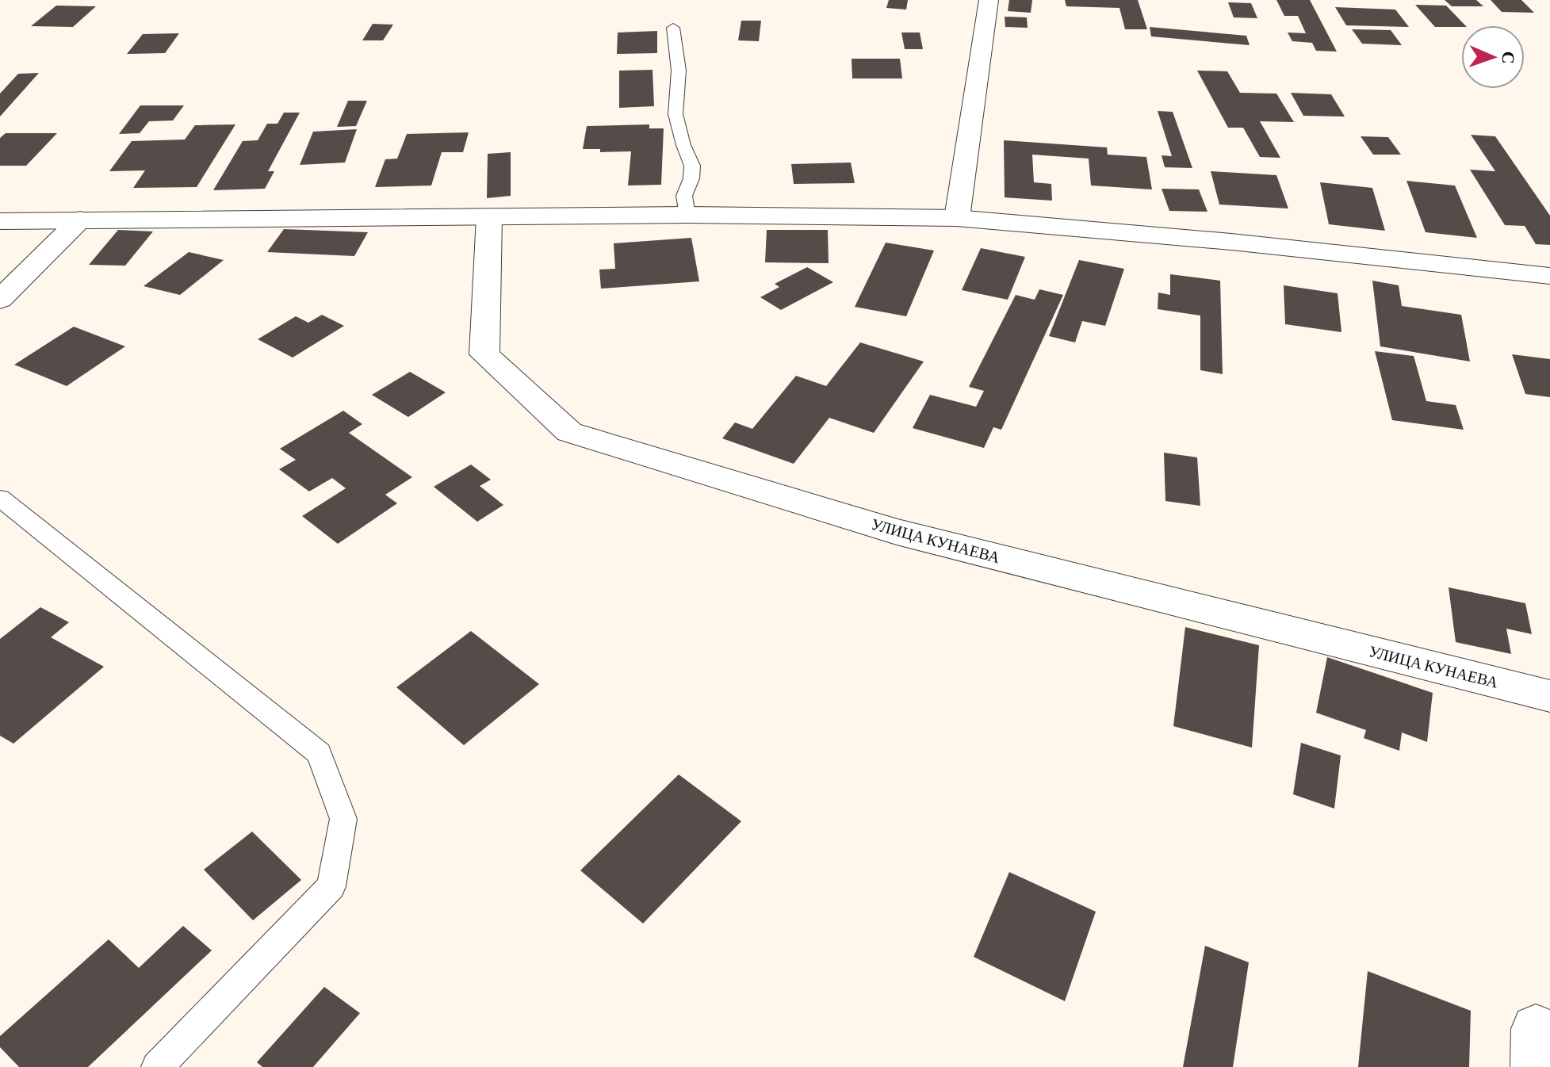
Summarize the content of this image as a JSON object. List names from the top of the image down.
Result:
{
  "streets": {
    "street": ["УЛИЦА КУНАЕВА"]
  },
  "north": "right"
}
